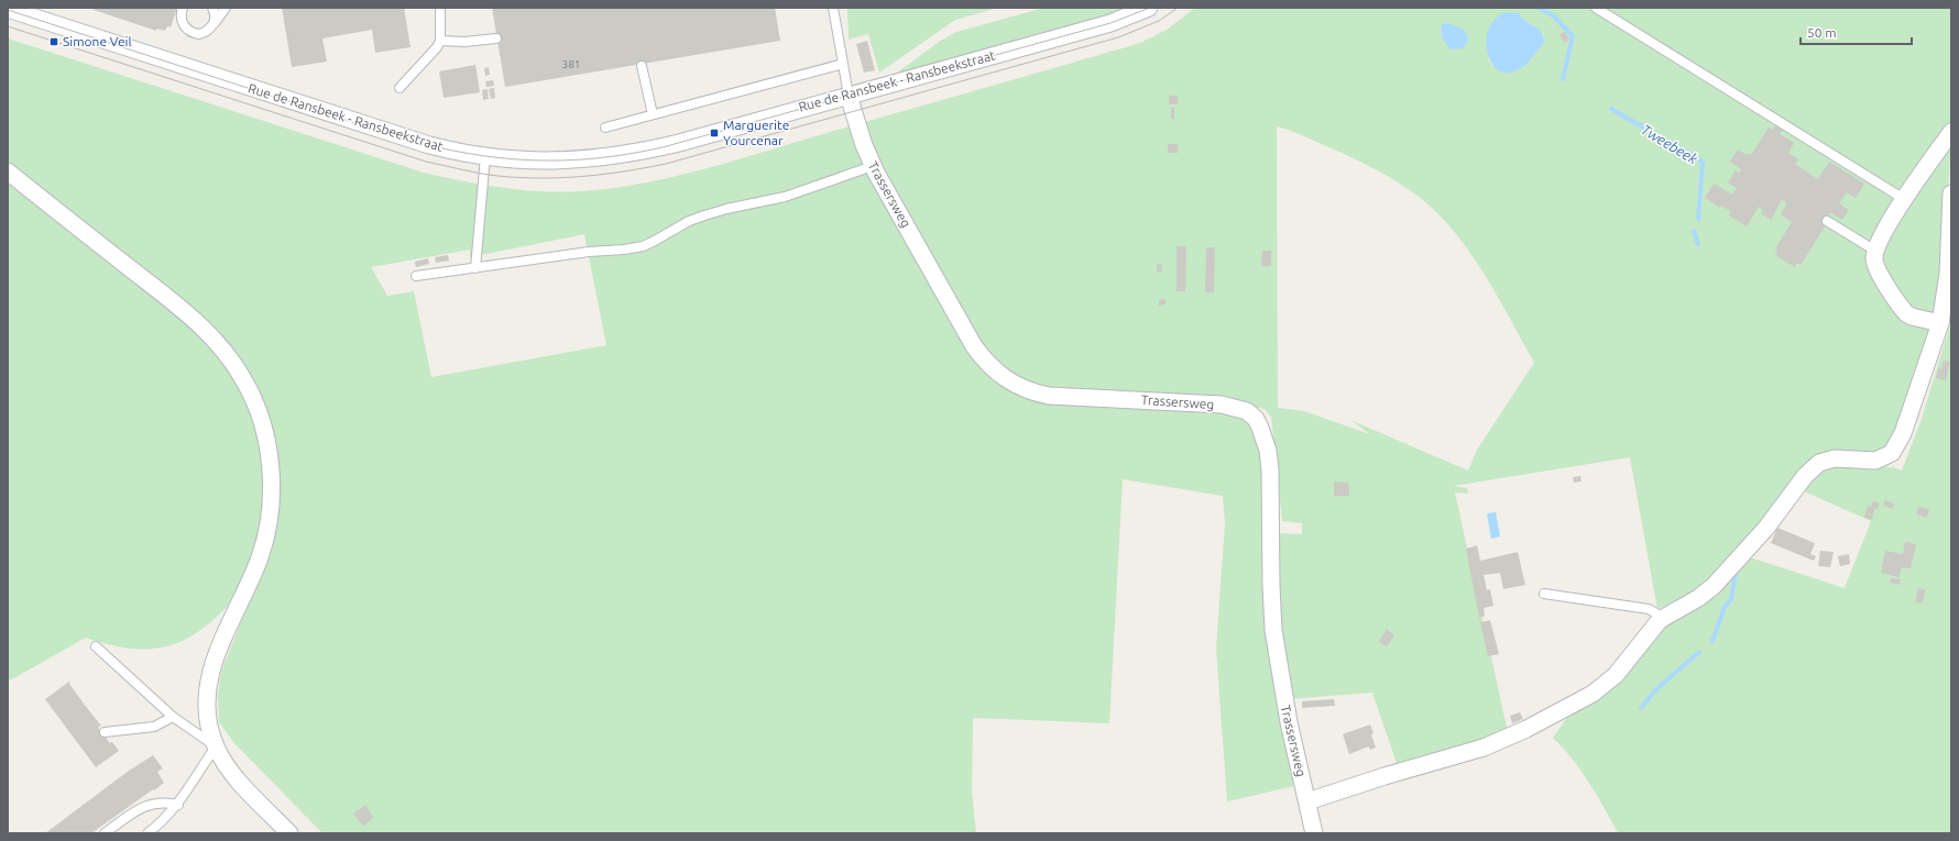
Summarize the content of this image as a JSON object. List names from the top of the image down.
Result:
{
  "streets": {
    "street": ["Rue de Ransbeek - Ransbeekstraat", "Trassersweg"]
  },
  "crossings": [
    ["Rue de Ransbeek - Ransbeekstraat", "Trassersweg"]
  ],
  "water": ["Tweebeek"],
  "places": {
    "transit": ["Simone Veil", "Marguerite Yourcenar"]
  },
  "house_numbers": ["381"],
  "scale_bar": "50 m"
}
